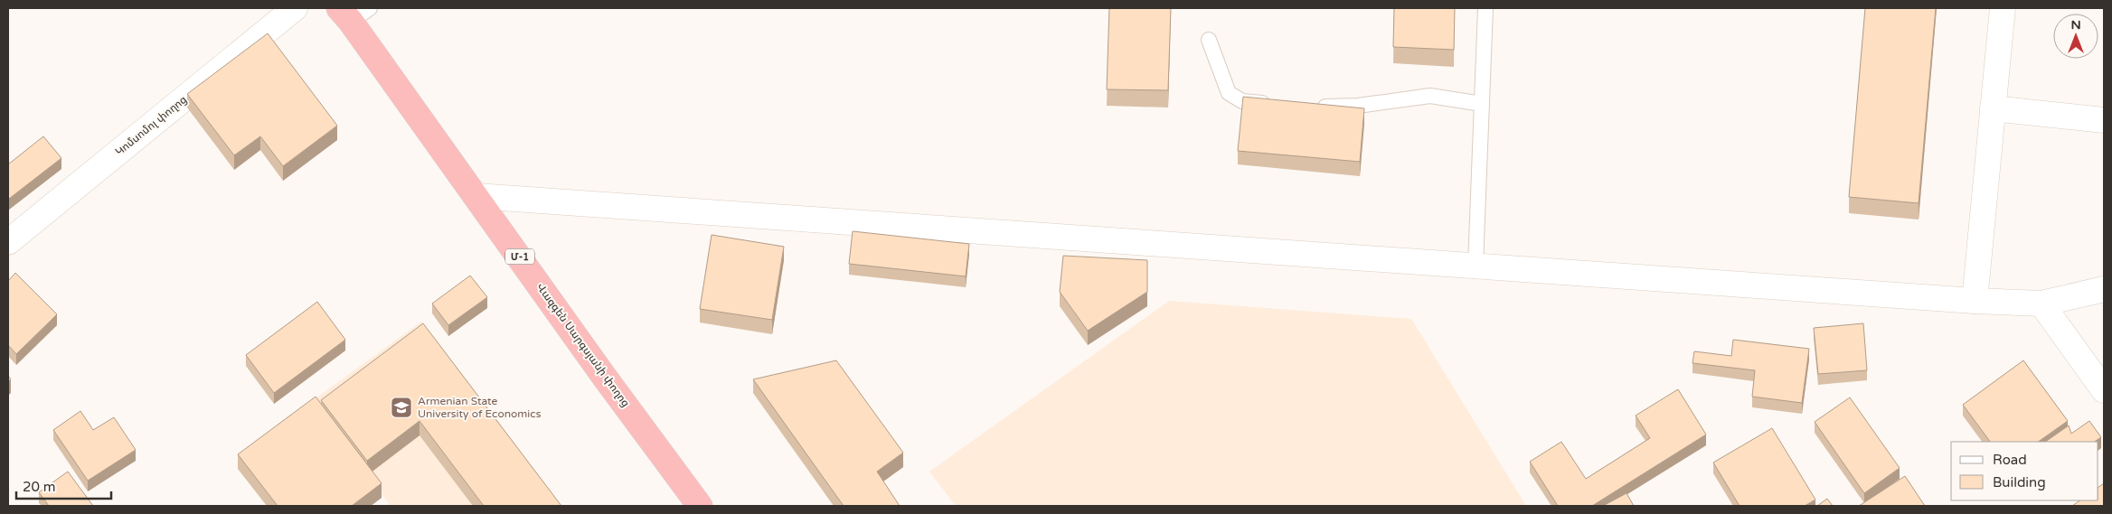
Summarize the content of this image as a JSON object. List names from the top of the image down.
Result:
{
  "streets": {
    "highway": ["Մ-1", "Վազգեն Սարգսյանի փողոց"],
    "street": ["Կոմսոմոլ փողոց"]
  },
  "places": {
    "school or university": ["Armenian State University of Economics"]
  },
  "legend": ["Road", "Building"],
  "scale_bar": "20 m",
  "north": "top"
}
